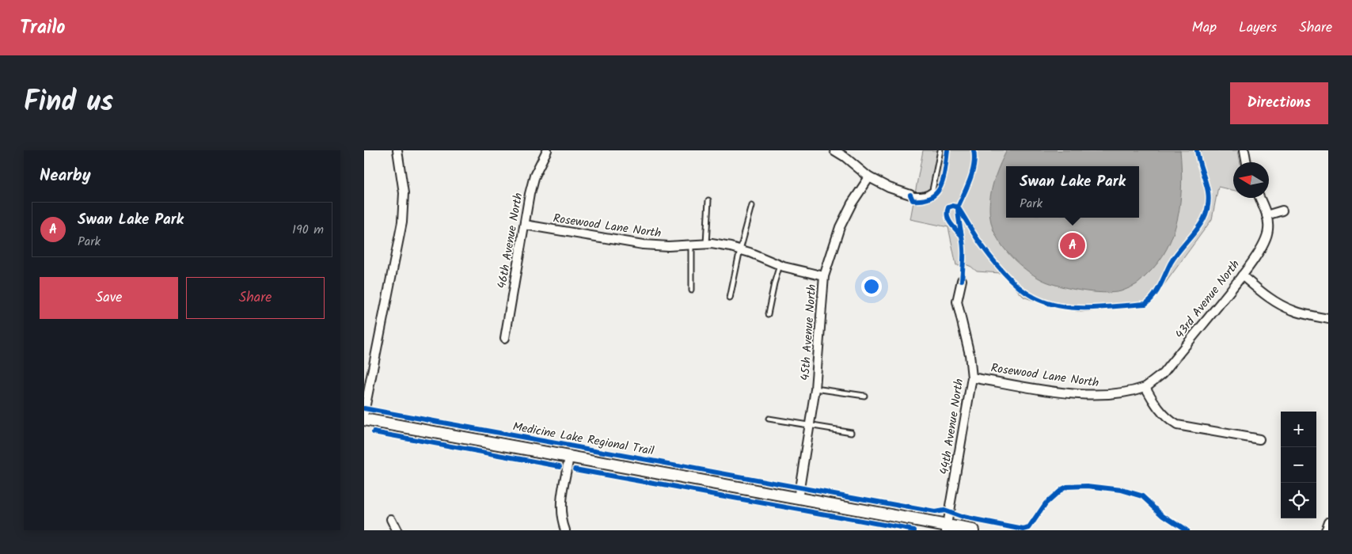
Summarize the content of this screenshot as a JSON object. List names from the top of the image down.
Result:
{
  "streets": {
    "street": [
      "Rosewood Lane North",
      "46th Avenue North",
      "43rd Avenue North",
      "45th Avenue North",
      "44th Avenue North"
    ],
    "cycle path": ["Medicine Lake Regional Trail"]
  },
  "crossings": [
    ["Rosewood Lane North", "46th Avenue North"],
    ["Rosewood Lane North", "43rd Avenue North"],
    ["Rosewood Lane North", "45th Avenue North"],
    ["Rosewood Lane North", "44th Avenue North"]
  ],
  "north": "left",
  "page": {
    "header": "Trailo",
    "nav": ["Map", "Layers", "Share"],
    "title": "Find us",
    "buttons": [
      "Directions",
      ["Save", "Share"]
    ],
    "heading": "Nearby",
    "popup": ["Swan Lake Park", "Park"],
    "list": [
      {
        "mark": "A",
        "name": "Swan Lake Park",
        "note": "Park",
        "value": "190 m"
      }
    ],
    "pins": "A",
    "map_buttons": ["+", "−"]
  }
}
